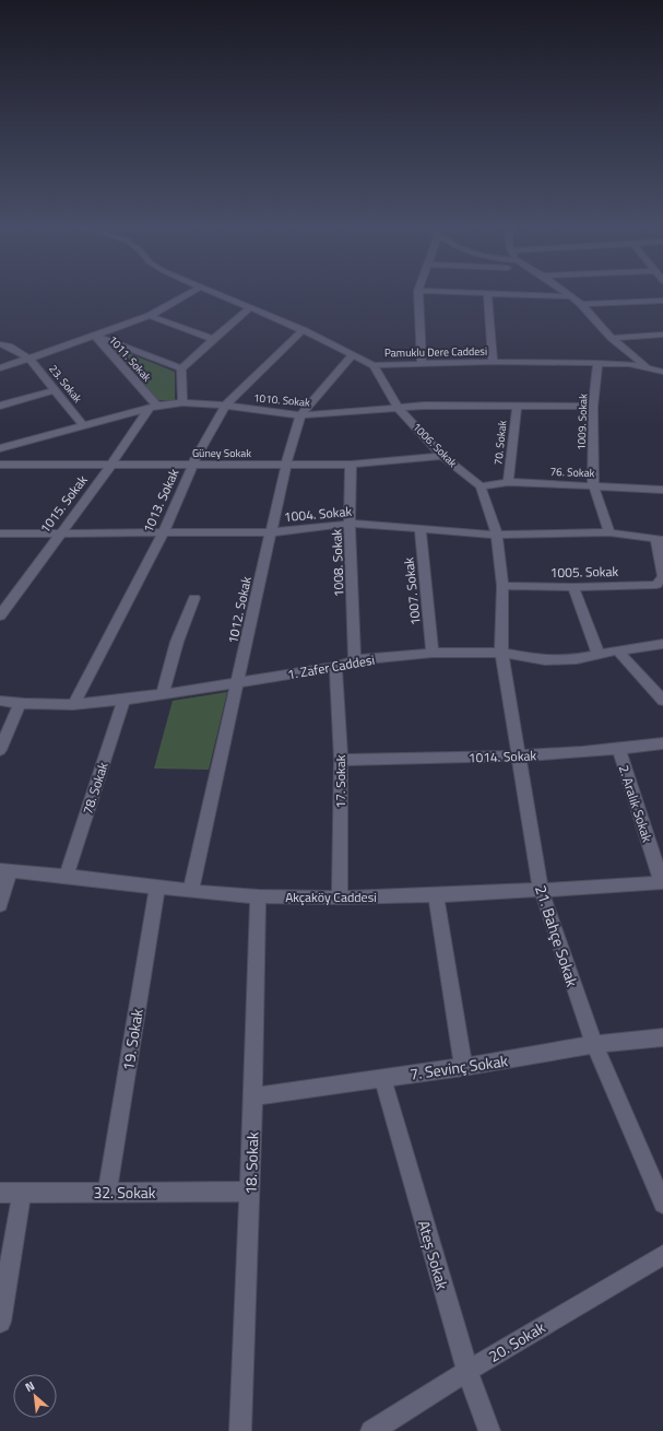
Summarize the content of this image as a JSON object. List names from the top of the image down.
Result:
{
  "streets": {
    "street": [
      "Pamuklu Dere Caddesi",
      "1011. Sokak",
      "23. Sokak",
      "1010. Sokak",
      "1009. Sokak",
      "70. Sokak",
      "1006. Sokak",
      "Güney Sokak",
      "76. Sokak",
      "1013. Sokak",
      "1015. Sokak",
      "1004. Sokak",
      "1008. Sokak",
      "1005. Sokak",
      "1007. Sokak",
      "1012. Sokak",
      "1. Zafer Caddesi",
      "1014. Sokak",
      "17. Sokak",
      "78. Sokak",
      "2. Aralık Sokak",
      "Akçaköy Caddesi",
      "21. Bahçe Sokak",
      "19. Sokak",
      "7. Sevinç Sokak",
      "18. Sokak",
      "32. Sokak",
      "Ateş Sokak",
      "20. Sokak"
    ]
  },
  "crossings": [
    ["Pamuklu Dere Caddesi", "1009. Sokak"],
    ["Pamuklu Dere Caddesi", "1006. Sokak"],
    ["Pamuklu Dere Caddesi", "1013. Sokak"],
    ["Pamuklu Dere Caddesi", "1012. Sokak"],
    ["1011. Sokak", "1010. Sokak"],
    ["1011. Sokak", "1015. Sokak"],
    ["23. Sokak", "1010. Sokak"],
    ["1010. Sokak", "1009. Sokak"],
    ["1010. Sokak", "70. Sokak"],
    ["1010. Sokak", "1006. Sokak"],
    ["1010. Sokak", "1013. Sokak"],
    ["1010. Sokak", "1015. Sokak"],
    ["1010. Sokak", "1012. Sokak"],
    ["1009. Sokak", "76. Sokak"],
    ["1009. Sokak", "1004. Sokak"],
    ["70. Sokak", "76. Sokak"],
    ["1006. Sokak", "Güney Sokak"],
    ["1006. Sokak", "76. Sokak"],
    ["Güney Sokak", "1013. Sokak"],
    ["Güney Sokak", "1015. Sokak"],
    ["Güney Sokak", "1008. Sokak"],
    ["Güney Sokak", "1012. Sokak"],
    ["1013. Sokak", "1004. Sokak"],
    ["1013. Sokak", "1. Zafer Caddesi"],
    ["1015. Sokak", "1004. Sokak"],
    ["1004. Sokak", "1008. Sokak"],
    ["1004. Sokak", "1007. Sokak"],
    ["1004. Sokak", "1012. Sokak"],
    ["1008. Sokak", "1. Zafer Caddesi"],
    ["1007. Sokak", "1. Zafer Caddesi"],
    ["1012. Sokak", "1. Zafer Caddesi"],
    ["1012. Sokak", "Akçaköy Caddesi"],
    ["1. Zafer Caddesi", "17. Sokak"],
    ["1. Zafer Caddesi", "78. Sokak"],
    ["1. Zafer Caddesi", "21. Bahçe Sokak"],
    ["1014. Sokak", "17. Sokak"],
    ["1014. Sokak", "2. Aralık Sokak"],
    ["1014. Sokak", "21. Bahçe Sokak"],
    ["17. Sokak", "Akçaköy Caddesi"],
    ["78. Sokak", "Akçaköy Caddesi"],
    ["2. Aralık Sokak", "Akçaköy Caddesi"],
    ["Akçaköy Caddesi", "21. Bahçe Sokak"],
    ["Akçaköy Caddesi", "19. Sokak"],
    ["Akçaköy Caddesi", "18. Sokak"],
    ["21. Bahçe Sokak", "7. Sevinç Sokak"],
    ["19. Sokak", "32. Sokak"],
    ["7. Sevinç Sokak", "18. Sokak"],
    ["7. Sevinç Sokak", "Ateş Sokak"],
    ["18. Sokak", "32. Sokak"],
    ["Ateş Sokak", "20. Sokak"]
  ],
  "north": "top left"
}
